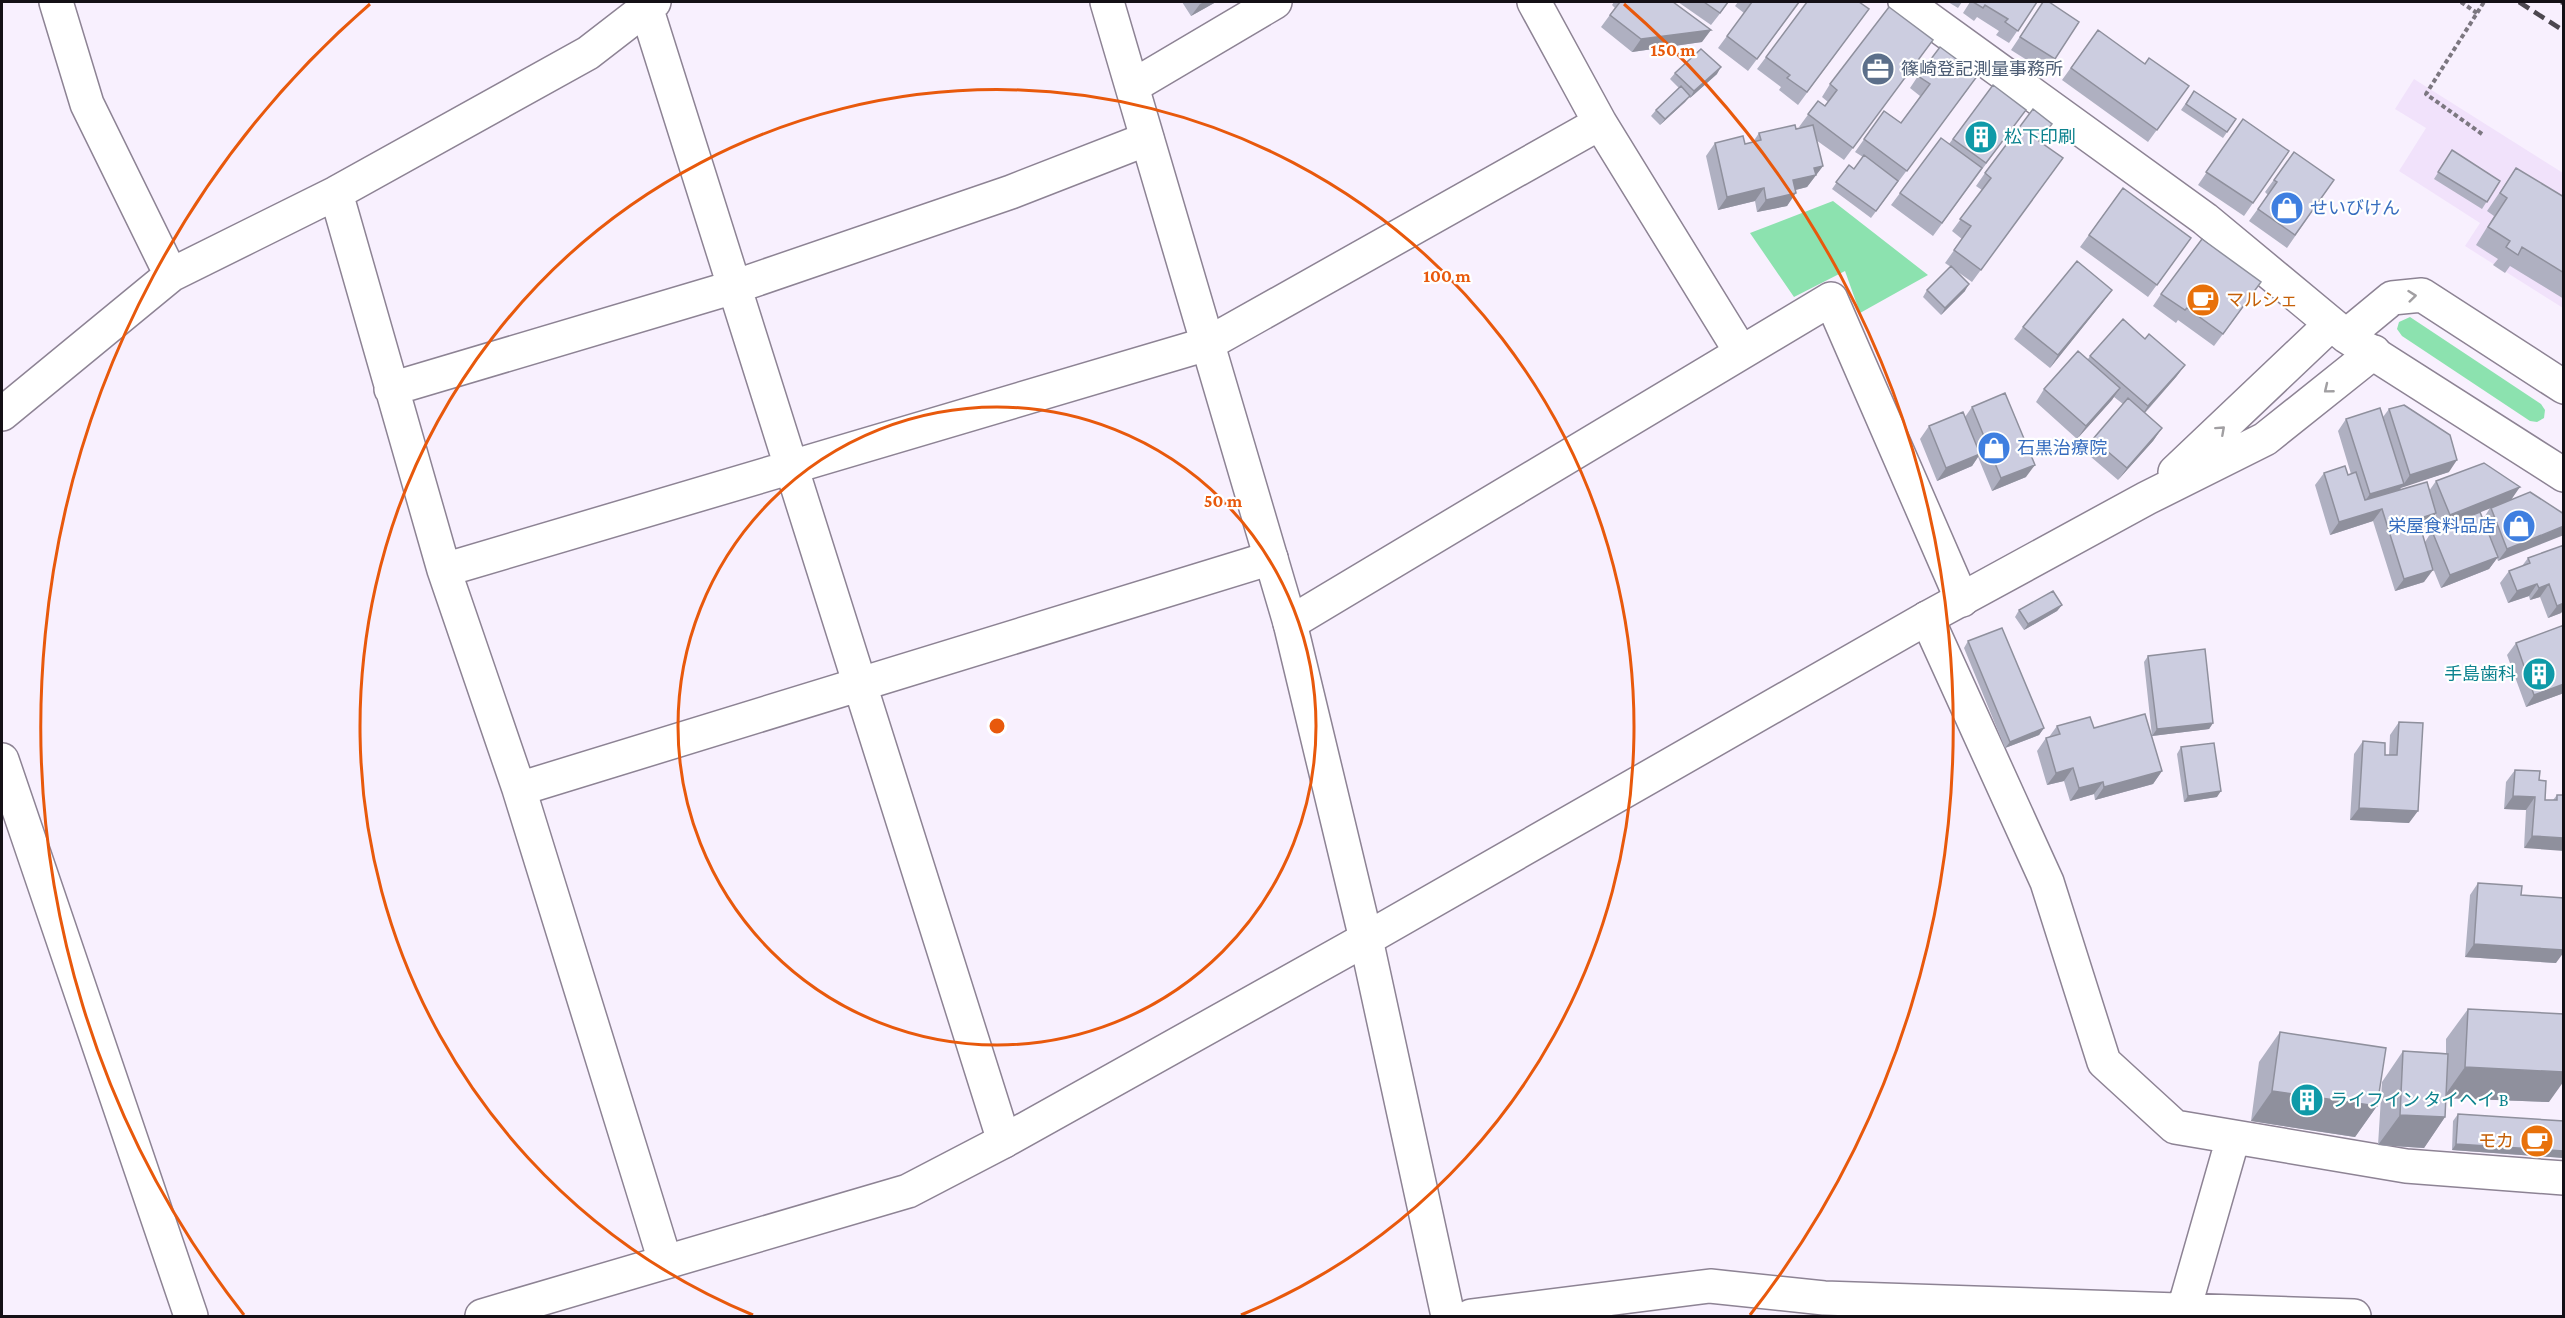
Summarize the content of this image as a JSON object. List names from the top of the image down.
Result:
{
  "places": {
    "office": ["篠崎登記測量事務所"],
    "building": ["松下印刷", "手島歯科", "ライフイン タイヘイ B"],
    "shop": ["せいびけん", "石黒治療院", "栄屋食料品店"],
    "cafe": ["マルシェ", "モカ"]
  },
  "rings": ["150 m", "100 m", "50 m"]
}
